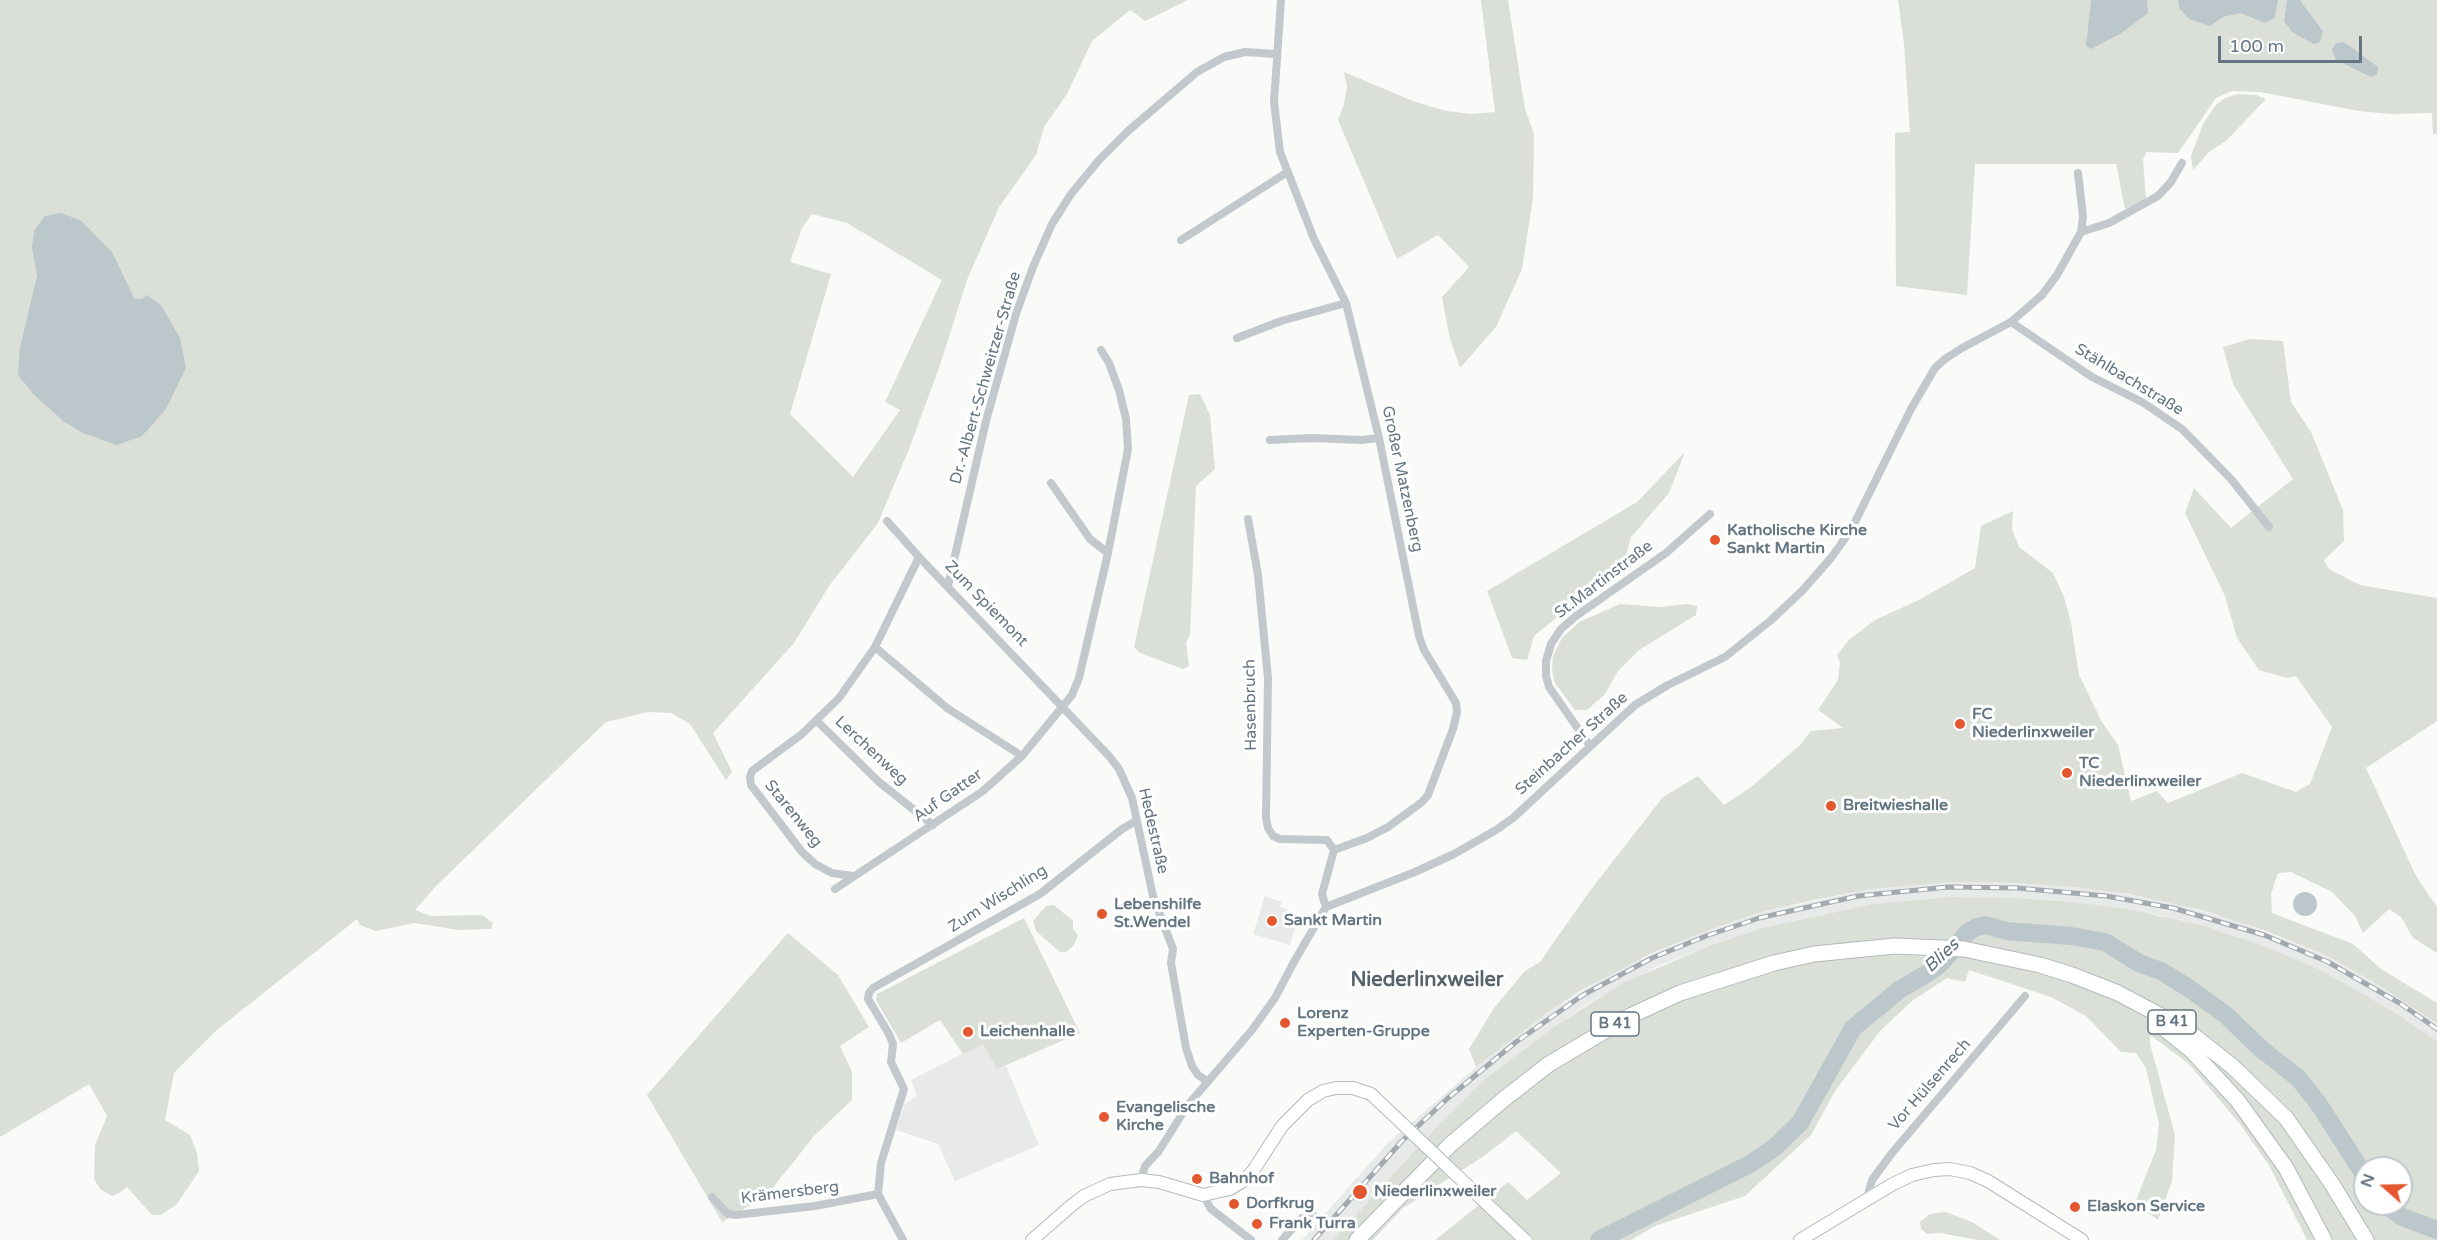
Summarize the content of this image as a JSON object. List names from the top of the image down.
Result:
{
  "streets": {
    "highway": ["B 41"],
    "street": [
      "Dr.-Albert-Schweitzer-Straße",
      "Stählbachstraße",
      "Großer Matzenberg",
      "St.Martinstraße",
      "Zum Spiemont",
      "Hasenbruch",
      "Steinbacher Straße",
      "Lerchenweg",
      "Auf Gatter",
      "Starenweg",
      "Hedestraße",
      "Zum Wischling",
      "Vor Hülsenrech",
      "Krämersberg"
    ]
  },
  "crossings": [
    ["Dr.-Albert-Schweitzer-Straße", "Großer Matzenberg"],
    ["Dr.-Albert-Schweitzer-Straße", "Zum Spiemont"],
    ["Stählbachstraße", "Steinbacher Straße"],
    ["Großer Matzenberg", "Hasenbruch"],
    ["St.Martinstraße", "Steinbacher Straße"],
    ["Zum Spiemont", "Auf Gatter"],
    ["Zum Spiemont", "Hedestraße"],
    ["Lerchenweg", "Auf Gatter"],
    ["Lerchenweg", "Starenweg"],
    ["Auf Gatter", "Starenweg"],
    ["Auf Gatter", "Hedestraße"],
    ["Hedestraße", "Zum Wischling"],
    ["Zum Wischling", "Krämersberg"]
  ],
  "districts": ["Niederlinxweiler"],
  "water": ["Blies"],
  "places": [
    "Katholische Kirche Sankt Martin",
    "FC Niederlinxweiler",
    "TC Niederlinxweiler",
    "Breitwieshalle",
    "Lebenshilfe St.Wendel",
    "Sankt Martin",
    "Lorenz Experten-Gruppe",
    "Leichenhalle",
    "Evangelische Kirche",
    "Bahnhof",
    "Niederlinxweiler",
    "Dorfkrug",
    "Elaskon Service",
    "Frank Turra"
  ],
  "scale_bar": "100 m",
  "north": "left"
}
